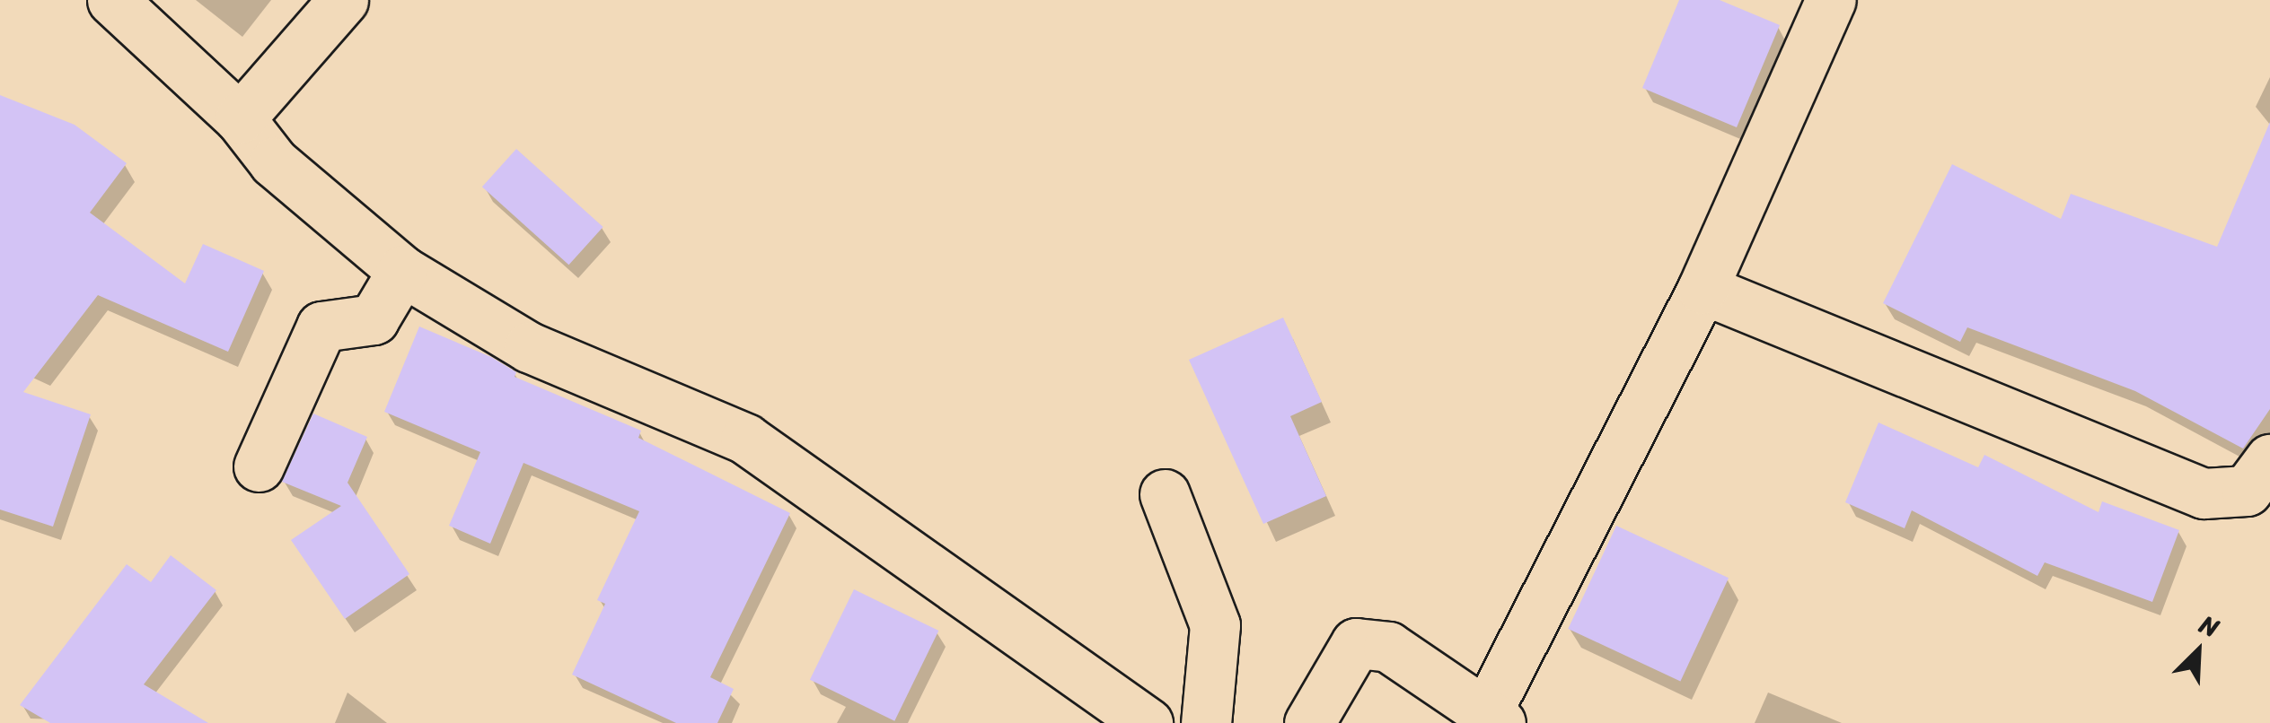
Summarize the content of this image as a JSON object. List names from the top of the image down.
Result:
{
  "north": "top right"
}
